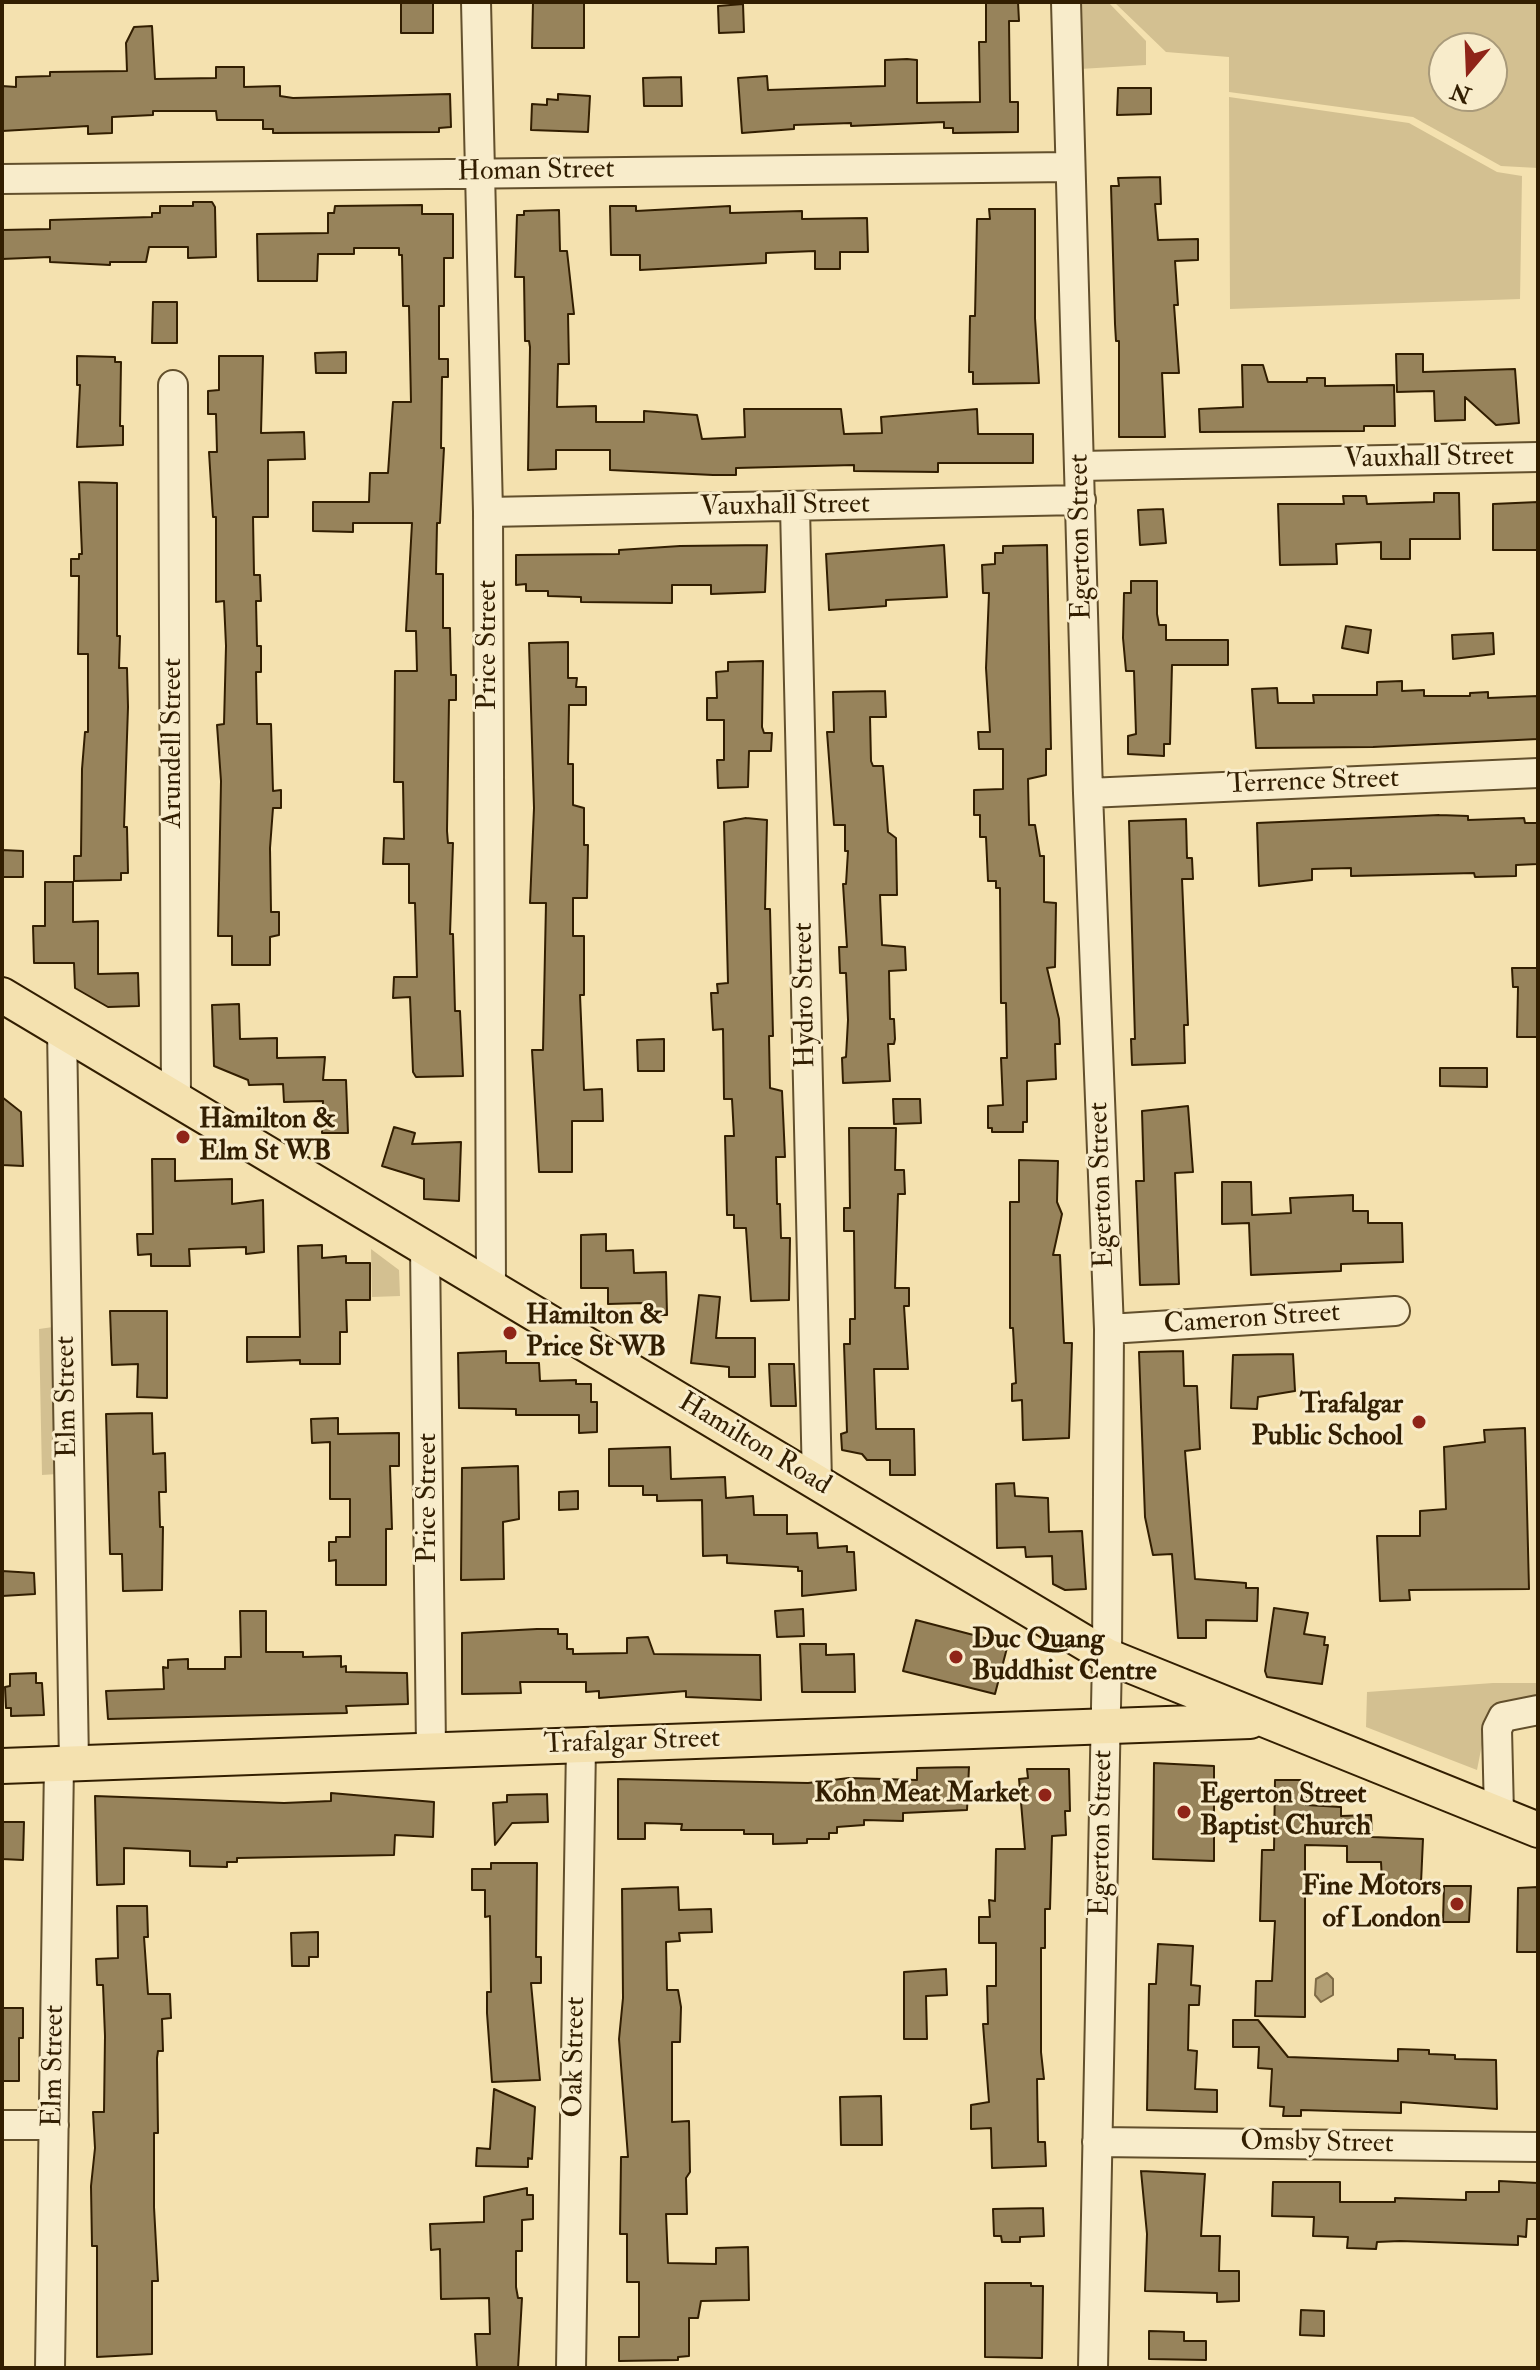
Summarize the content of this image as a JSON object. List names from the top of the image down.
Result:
{
  "streets": {
    "main road": ["Hamilton Road", "Trafalgar Street"],
    "street": [
      "Homan Street",
      "Vauxhall Street",
      "Egerton Street",
      "Price Street",
      "Arundell Street",
      "Terrence Street",
      "Hydro Street",
      "Cameron Street",
      "Elm Street",
      "Oak Street",
      "Omsby Street"
    ]
  },
  "crossings": [
    ["Homan Street", "Egerton Street"],
    ["Homan Street", "Price Street"],
    ["Vauxhall Street", "Egerton Street"],
    ["Vauxhall Street", "Price Street"],
    ["Vauxhall Street", "Hydro Street"],
    ["Egerton Street", "Terrence Street"],
    ["Egerton Street", "Cameron Street"],
    ["Egerton Street", "Hamilton Road"],
    ["Egerton Street", "Trafalgar Street"],
    ["Egerton Street", "Omsby Street"],
    ["Price Street", "Hamilton Road"],
    ["Price Street", "Trafalgar Street"],
    ["Arundell Street", "Hamilton Road"],
    ["Hydro Street", "Hamilton Road"],
    ["Elm Street", "Hamilton Road"],
    ["Elm Street", "Trafalgar Street"],
    ["Hamilton Road", "Trafalgar Street"],
    ["Trafalgar Street", "Oak Street"]
  ],
  "places": [
    "Hamilton & Elm St WB",
    "Hamilton & Price St WB",
    "Trafalgar Public School",
    "Duc Quang Buddhist Centre",
    "Kohn Meat Market",
    "Egerton Street Baptist Church",
    "Fine Motors of London"
  ],
  "north": "bottom"
}
